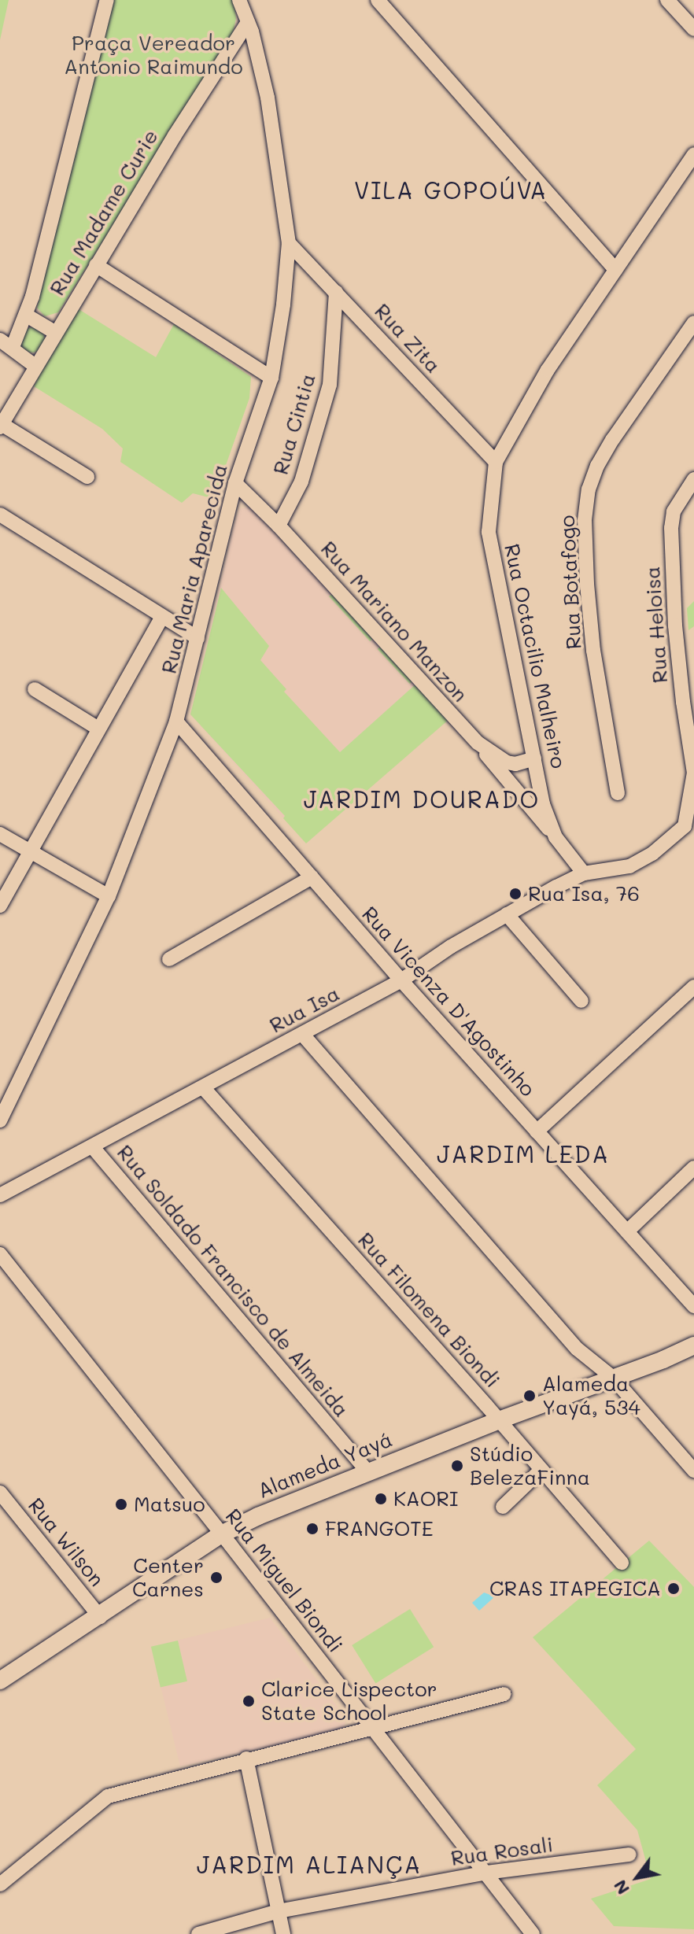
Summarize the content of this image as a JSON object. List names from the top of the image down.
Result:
{
  "streets": {
    "street": [
      "Rua Madame Curie",
      "Rua Zita",
      "Rua Cintia",
      "Rua Maria Aparecida",
      "Rua Botafogo",
      "Rua Mariano Manzon",
      "Rua Heloisa",
      "Rua Octacilio Malheiro",
      "Rua Vicenza D'Agostinho",
      "Rua Isa",
      "Rua Soldado Francisco de Almeida",
      "Rua Filomena Biondi",
      "Alameda Yayá",
      "Rua Wilson",
      "Rua Miguel Biondi",
      "Rua Rosali"
    ]
  },
  "crossings": [
    ["Rua Madame Curie", "Rua Maria Aparecida"],
    ["Rua Zita", "Rua Cintia"],
    ["Rua Zita", "Rua Maria Aparecida"],
    ["Rua Zita", "Rua Octacilio Malheiro"],
    ["Rua Cintia", "Rua Mariano Manzon"],
    ["Rua Maria Aparecida", "Rua Mariano Manzon"],
    ["Rua Maria Aparecida", "Rua Vicenza D'Agostinho"],
    ["Rua Mariano Manzon", "Rua Octacilio Malheiro"],
    ["Rua Heloisa", "Rua Isa"],
    ["Rua Octacilio Malheiro", "Rua Isa"],
    ["Rua Vicenza D'Agostinho", "Rua Isa"],
    ["Rua Isa", "Rua Soldado Francisco de Almeida"],
    ["Rua Isa", "Rua Filomena Biondi"],
    ["Rua Soldado Francisco de Almeida", "Alameda Yayá"],
    ["Rua Filomena Biondi", "Alameda Yayá"],
    ["Alameda Yayá", "Rua Wilson"],
    ["Alameda Yayá", "Rua Miguel Biondi"],
    ["Rua Miguel Biondi", "Rua Rosali"]
  ],
  "districts": [
    "VILA GOPOÚVA",
    "JARDIM DOURADO",
    "JARDIM LEDA",
    "JARDIM ALIANÇA"
  ],
  "parks": ["Praça Vereador Antonio Raimundo"],
  "places": [
    "Rua Isa, 76",
    "Alameda Yayá, 534",
    "Stúdio BelezaFinna",
    "KAORI",
    "Matsuo",
    "FRANGOTE",
    "Center Carnes",
    "CRAS ITAPEGICA",
    "Clarice Lispector State School"
  ],
  "north": "bottom left"
}
